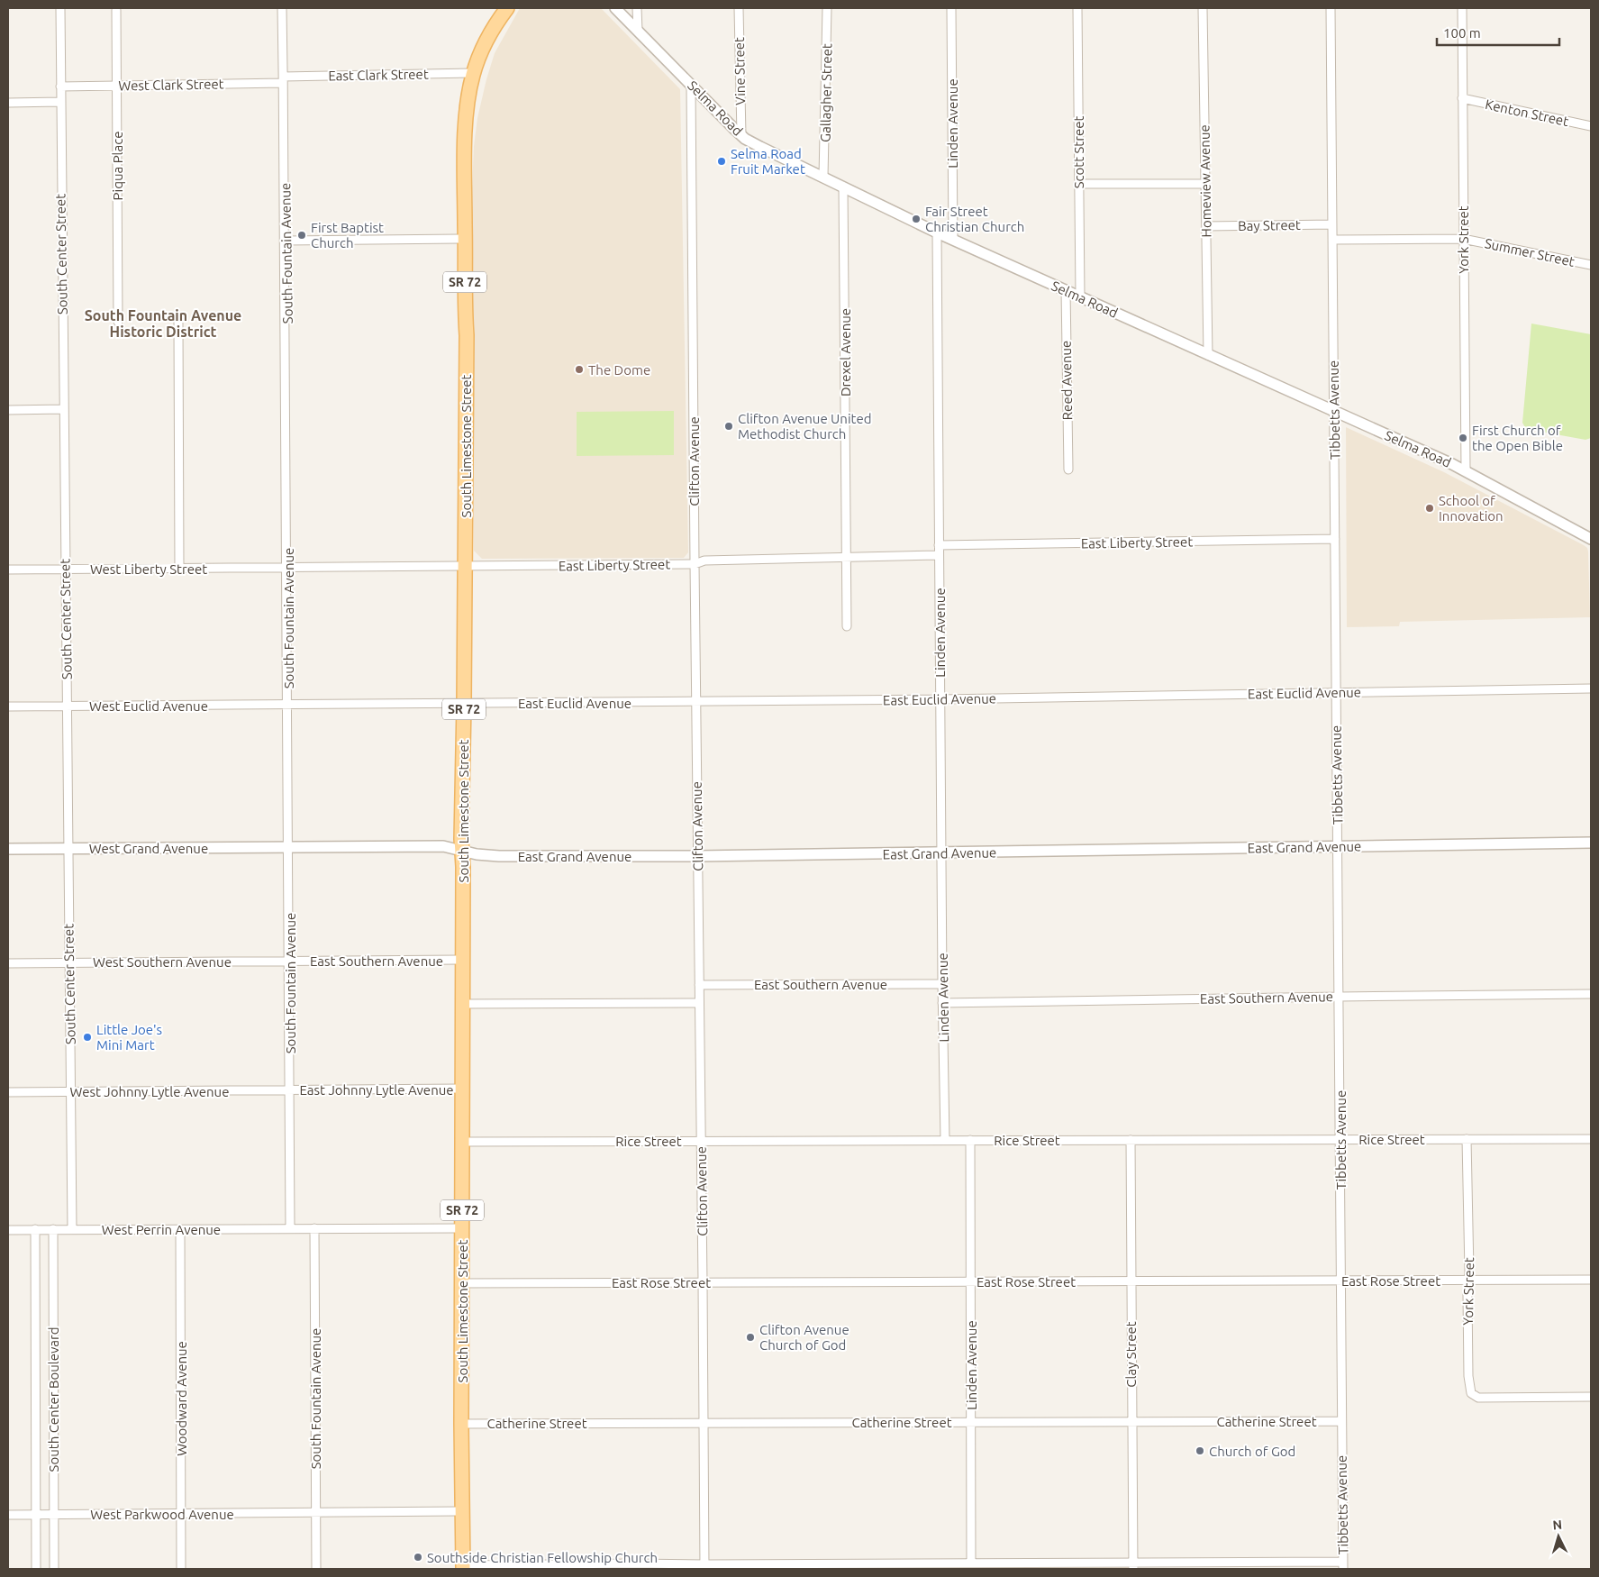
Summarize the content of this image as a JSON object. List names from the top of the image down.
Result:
{
  "streets": {
    "main road": ["SR 72", "South Limestone Street"],
    "street": [
      "Vine Street",
      "East Clark Street",
      "West Clark Street",
      "Gallagher Street",
      "Selma Road",
      "Kenton Street",
      "Linden Avenue",
      "Scott Street",
      "Piqua Place",
      "Homeview Avenue",
      "Bay Street",
      "York Street",
      "Summer Street",
      "South Fountain Avenue",
      "South Center Street",
      "Drexel Avenue",
      "Reed Avenue",
      "Tibbetts Avenue",
      "Clifton Avenue",
      "East Liberty Street",
      "West Liberty Street",
      "East Euclid Avenue",
      "West Euclid Avenue",
      "East Grand Avenue",
      "West Grand Avenue",
      "East Southern Avenue",
      "West Southern Avenue",
      "East Johnny Lytle Avenue",
      "West Johnny Lytle Avenue",
      "Rice Street",
      "West Perrin Avenue",
      "East Rose Street",
      "Clay Street",
      "Woodward Avenue",
      "South Center Boulevard",
      "Catherine Street",
      "West Parkwood Avenue"
    ]
  },
  "crossings": [
    ["Vine Street", "Selma Road"],
    ["East Clark Street", "West Clark Street"],
    ["East Clark Street", "South Fountain Avenue"],
    ["East Clark Street", "South Limestone Street"],
    ["West Clark Street", "Piqua Place"],
    ["West Clark Street", "South Fountain Avenue"],
    ["West Clark Street", "South Center Street"],
    ["Gallagher Street", "Selma Road"],
    ["Selma Road", "Linden Avenue"],
    ["Selma Road", "Scott Street"],
    ["Selma Road", "Homeview Avenue"],
    ["Selma Road", "York Street"],
    ["Selma Road", "Drexel Avenue"],
    ["Selma Road", "Reed Avenue"],
    ["Selma Road", "Tibbetts Avenue"],
    ["Selma Road", "Clifton Avenue"],
    ["Kenton Street", "York Street"],
    ["Linden Avenue", "East Liberty Street"],
    ["Linden Avenue", "East Euclid Avenue"],
    ["Linden Avenue", "East Grand Avenue"],
    ["Linden Avenue", "East Southern Avenue"],
    ["Linden Avenue", "Rice Street"],
    ["Linden Avenue", "East Rose Street"],
    ["Linden Avenue", "Catherine Street"],
    ["Homeview Avenue", "Bay Street"],
    ["Bay Street", "Tibbetts Avenue"],
    ["York Street", "Summer Street"],
    ["York Street", "Rice Street"],
    ["York Street", "East Rose Street"],
    ["Summer Street", "Tibbetts Avenue"],
    ["South Fountain Avenue", "East Liberty Street"],
    ["South Fountain Avenue", "West Liberty Street"],
    ["South Fountain Avenue", "East Euclid Avenue"],
    ["South Fountain Avenue", "West Euclid Avenue"],
    ["South Fountain Avenue", "East Grand Avenue"],
    ["South Fountain Avenue", "West Grand Avenue"],
    ["South Fountain Avenue", "East Southern Avenue"],
    ["South Fountain Avenue", "West Southern Avenue"],
    ["South Fountain Avenue", "East Johnny Lytle Avenue"],
    ["South Fountain Avenue", "West Johnny Lytle Avenue"],
    ["South Fountain Avenue", "West Perrin Avenue"],
    ["South Fountain Avenue", "West Parkwood Avenue"],
    ["South Center Street", "West Liberty Street"],
    ["South Center Street", "West Euclid Avenue"],
    ["South Center Street", "West Grand Avenue"],
    ["South Center Street", "West Southern Avenue"],
    ["South Center Street", "West Johnny Lytle Avenue"],
    ["South Center Street", "West Perrin Avenue"],
    ["Drexel Avenue", "East Liberty Street"],
    ["Tibbetts Avenue", "East Liberty Street"],
    ["Tibbetts Avenue", "East Euclid Avenue"],
    ["Tibbetts Avenue", "East Grand Avenue"],
    ["Tibbetts Avenue", "East Southern Avenue"],
    ["Tibbetts Avenue", "Rice Street"],
    ["Tibbetts Avenue", "East Rose Street"],
    ["Tibbetts Avenue", "Catherine Street"],
    ["South Limestone Street", "East Liberty Street"],
    ["South Limestone Street", "East Euclid Avenue"],
    ["South Limestone Street", "East Grand Avenue"],
    ["South Limestone Street", "East Southern Avenue"],
    ["South Limestone Street", "East Johnny Lytle Avenue"],
    ["South Limestone Street", "Rice Street"],
    ["South Limestone Street", "West Perrin Avenue"],
    ["South Limestone Street", "East Rose Street"],
    ["South Limestone Street", "Catherine Street"],
    ["South Limestone Street", "West Parkwood Avenue"],
    ["Clifton Avenue", "East Liberty Street"],
    ["Clifton Avenue", "East Euclid Avenue"],
    ["Clifton Avenue", "East Grand Avenue"],
    ["Clifton Avenue", "East Southern Avenue"],
    ["Clifton Avenue", "Rice Street"],
    ["Clifton Avenue", "East Rose Street"],
    ["Clifton Avenue", "Catherine Street"],
    ["East Liberty Street", "West Liberty Street"],
    ["East Euclid Avenue", "West Euclid Avenue"],
    ["East Grand Avenue", "West Grand Avenue"],
    ["East Southern Avenue", "West Southern Avenue"],
    ["East Johnny Lytle Avenue", "West Johnny Lytle Avenue"],
    ["Rice Street", "Clay Street"],
    ["West Perrin Avenue", "Woodward Avenue"],
    ["West Perrin Avenue", "South Center Boulevard"],
    ["East Rose Street", "Clay Street"],
    ["Clay Street", "Catherine Street"],
    ["Woodward Avenue", "West Parkwood Avenue"],
    ["South Center Boulevard", "West Parkwood Avenue"]
  ],
  "districts": ["South Fountain Avenue Historic District"],
  "places": [
    "Selma Road Fruit Market",
    "Fair Street Christian Church",
    "First Baptist Church",
    "The Dome",
    "Clifton Avenue United Methodist Church",
    "First Church of the Open Bible",
    "School of Innovation",
    "Little Joe's Mini Mart",
    "Clifton Avenue Church of God",
    "Church of God",
    "Southside Christian Fellowship Church"
  ],
  "scale_bar": "100 m",
  "north": "top"
}
